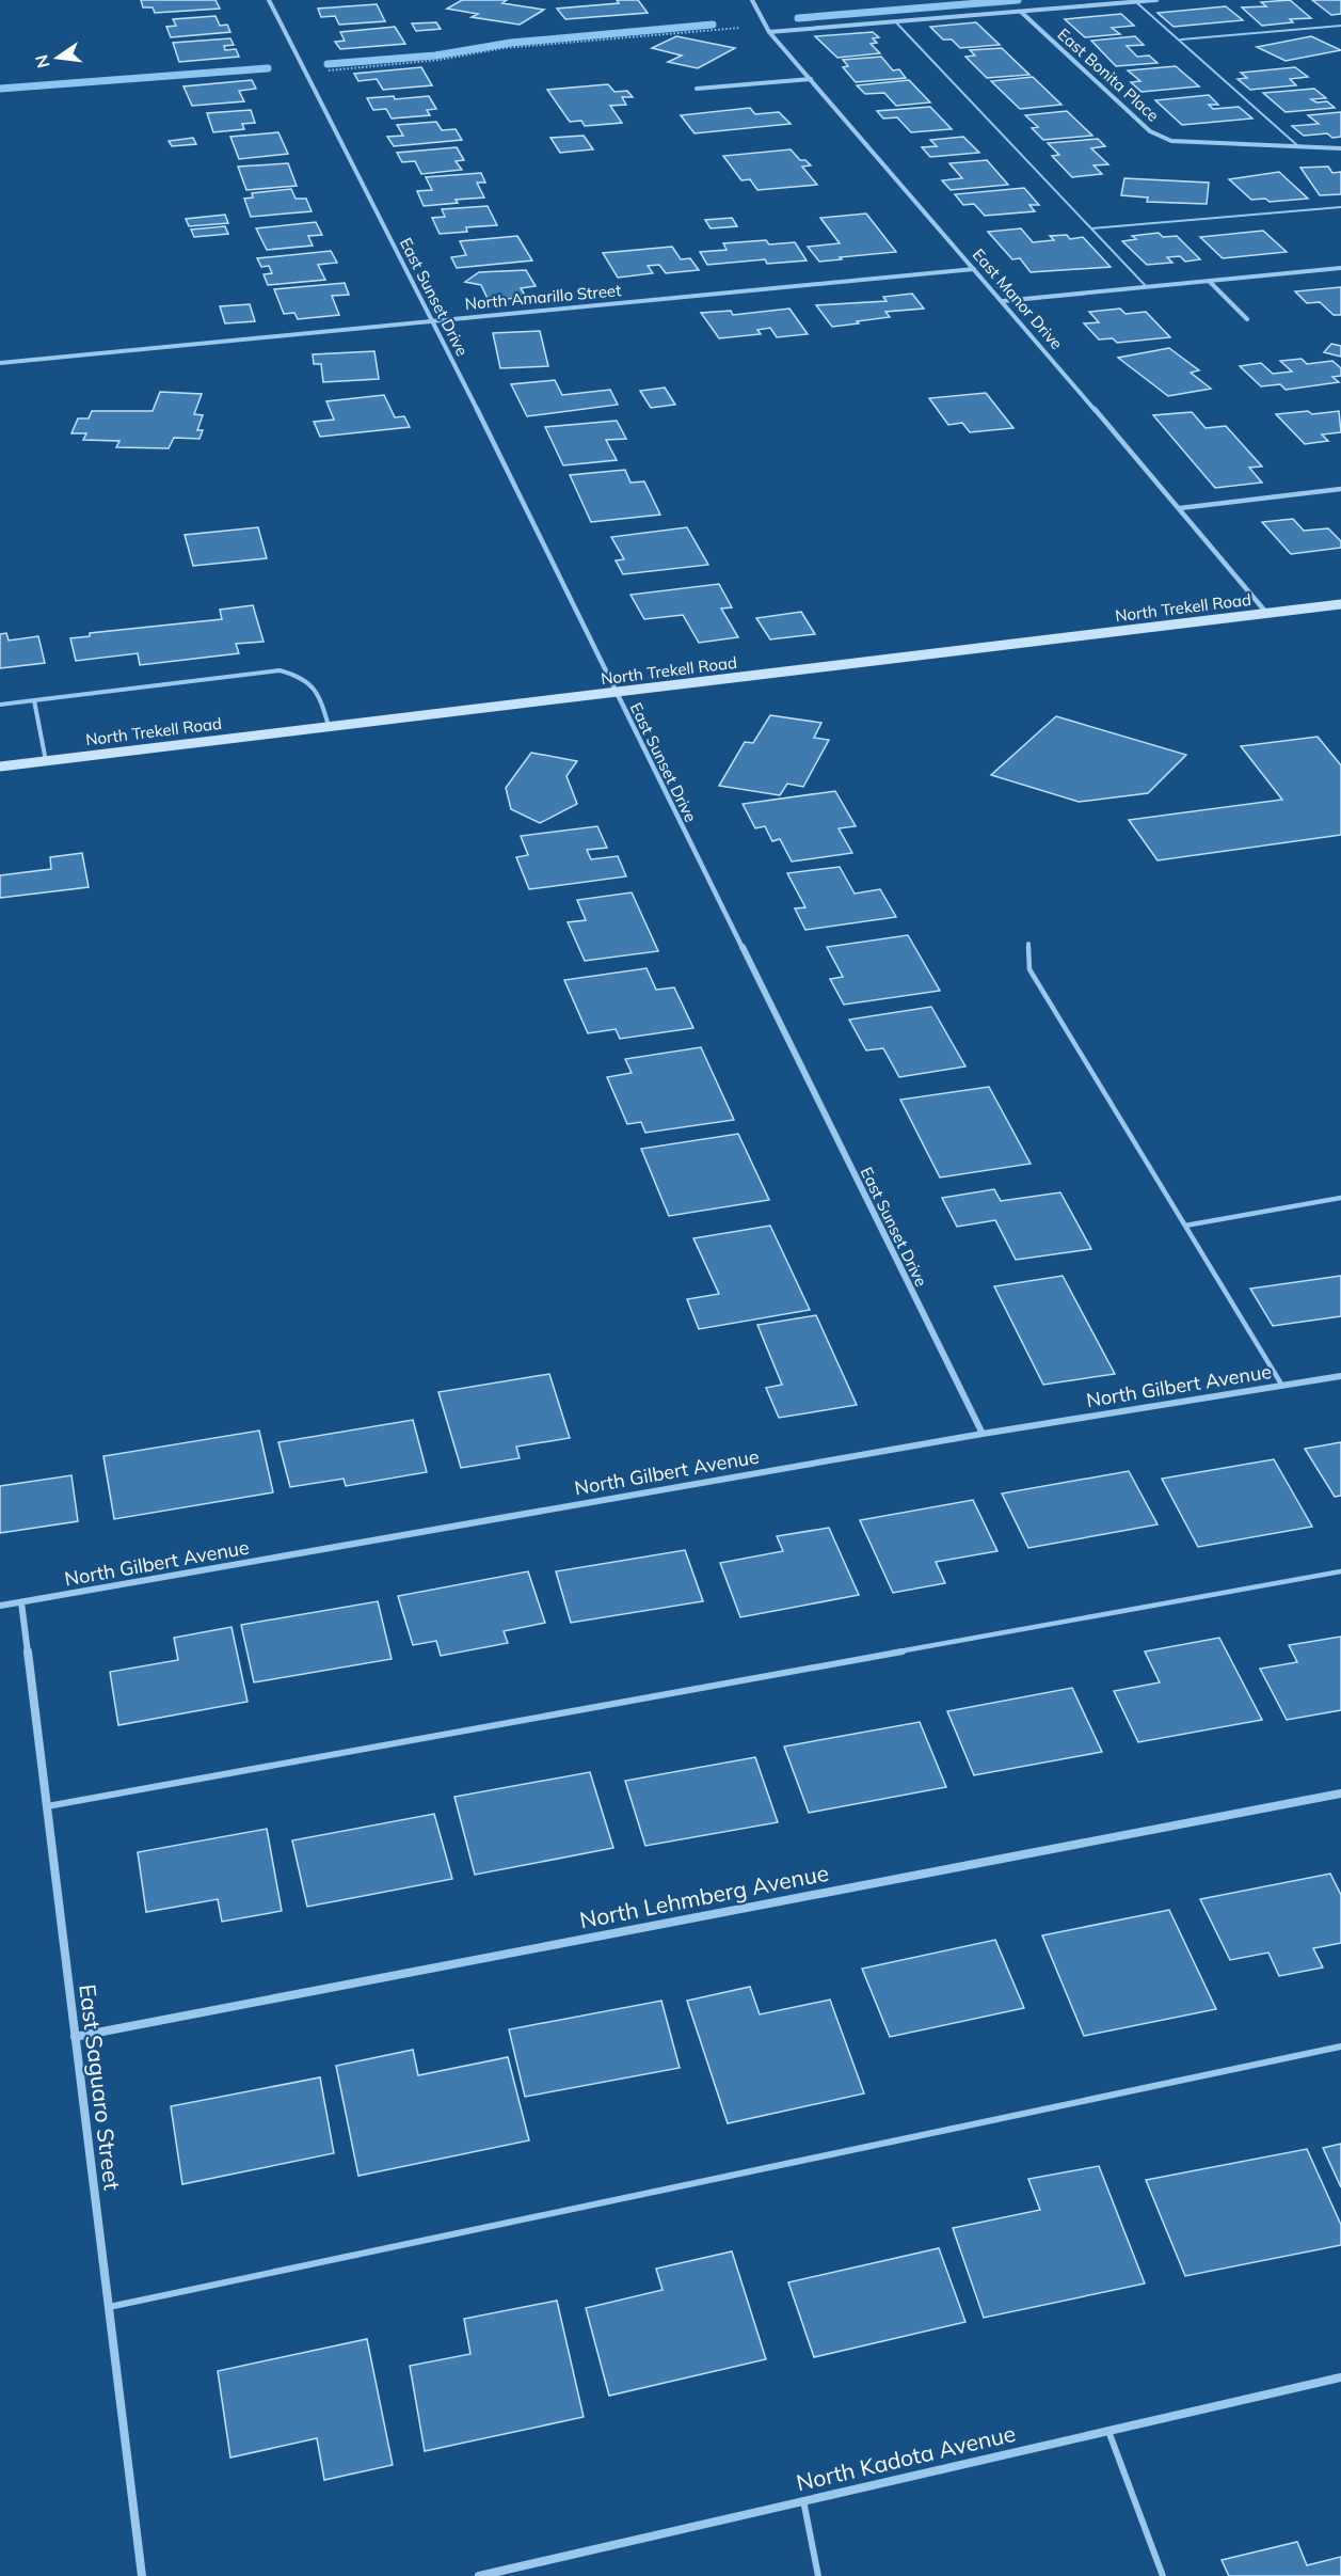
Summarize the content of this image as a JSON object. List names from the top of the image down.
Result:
{
  "streets": {
    "main road": ["North Trekell Road"],
    "street": [
      "East Bonita Place",
      "East Sunset Drive",
      "North Amarillo Street",
      "East Manor Drive",
      "North Gilbert Avenue",
      "North Lehmberg Avenue",
      "East Saguaro Street",
      "North Kadota Avenue"
    ]
  },
  "crossings": [
    ["East Sunset Drive", "North Amarillo Street"],
    ["East Sunset Drive", "North Trekell Road"],
    ["East Sunset Drive", "North Gilbert Avenue"],
    ["North Amarillo Street", "East Manor Drive"],
    ["East Manor Drive", "North Trekell Road"],
    ["North Gilbert Avenue", "East Saguaro Street"],
    ["North Lehmberg Avenue", "East Saguaro Street"]
  ],
  "north": "left"
}
